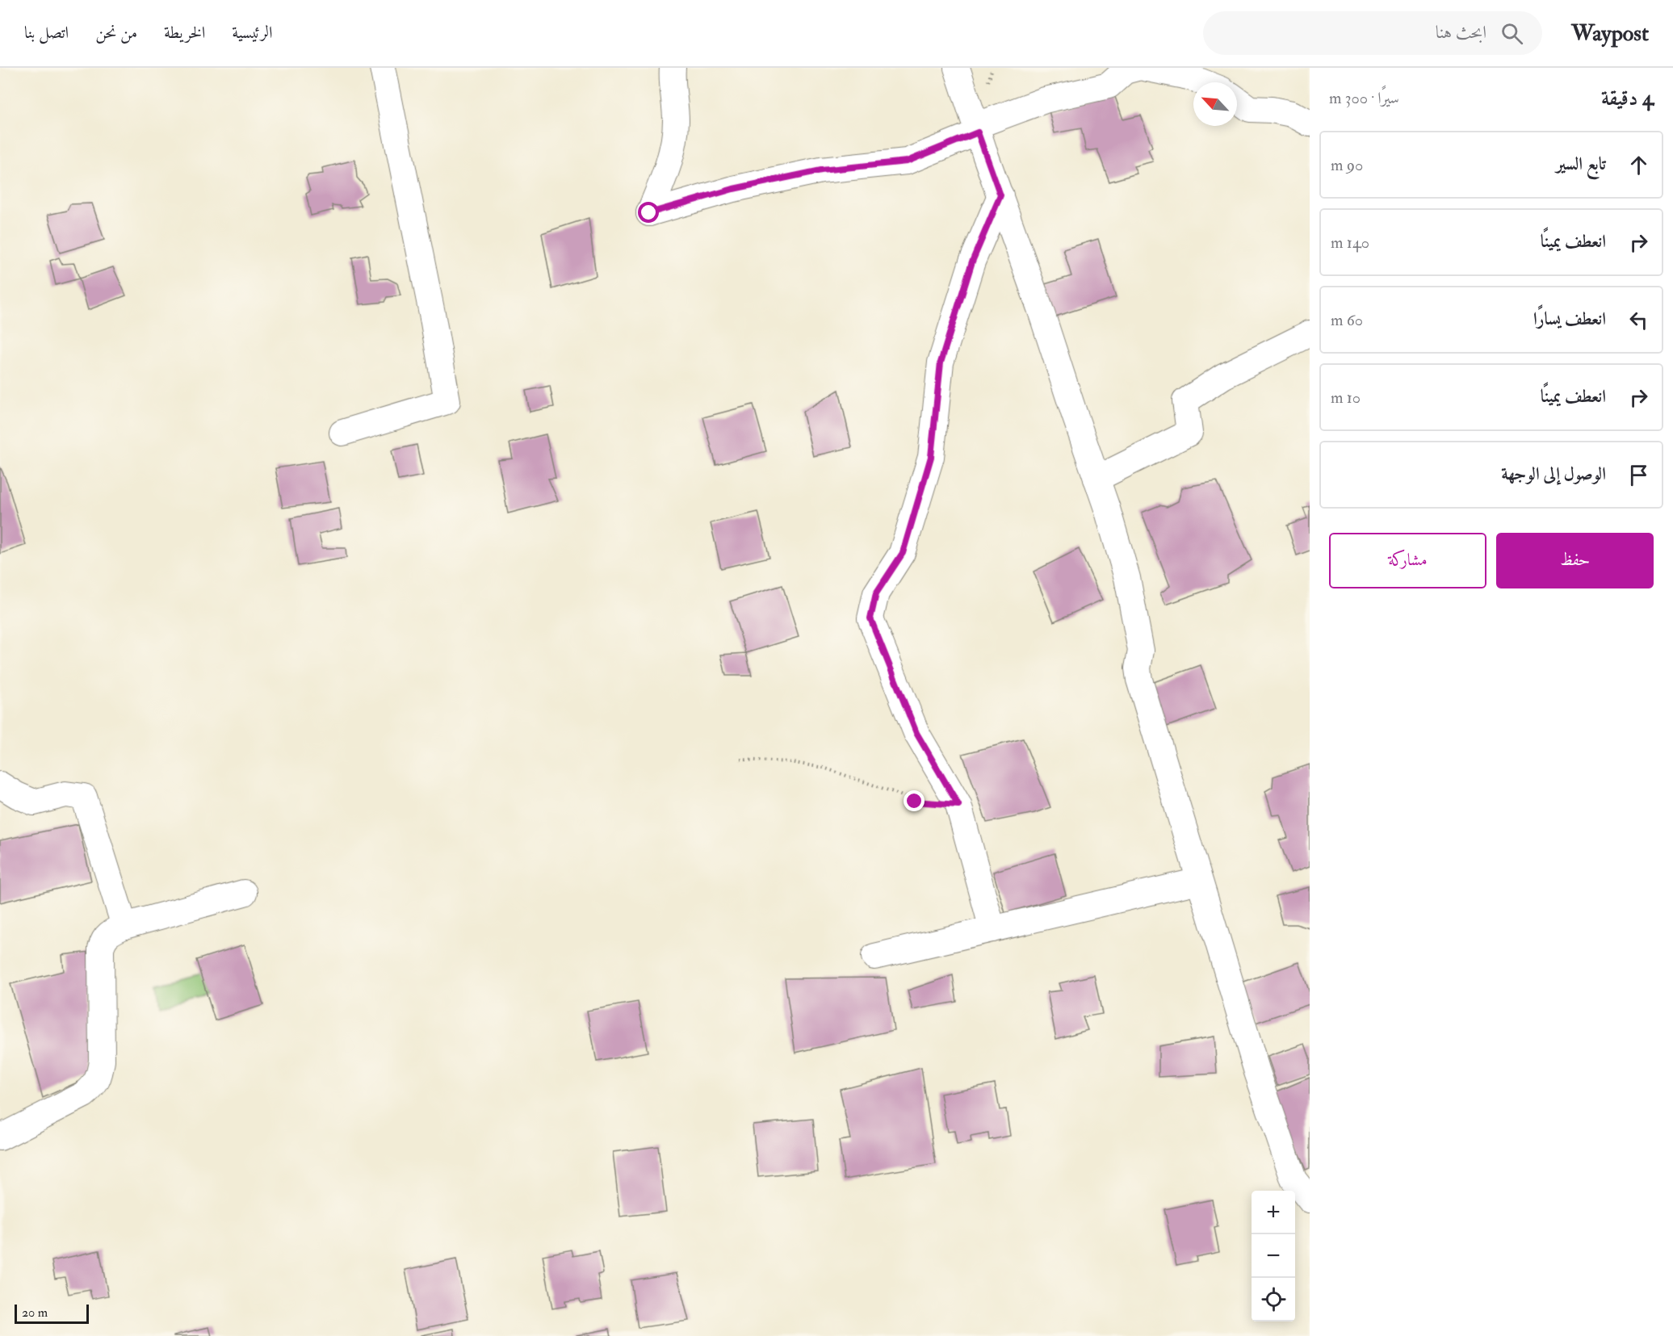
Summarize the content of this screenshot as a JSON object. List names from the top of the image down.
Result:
{
  "scale_bar": "20 m",
  "north": "top left",
  "page": {
    "header": "Waypost",
    "search": "ابحث هنا",
    "nav": [
      "الرئيسية",
      "الخريطة",
      "من نحن",
      "اتصل بنا"
    ],
    "heading": ["4 دقيقة", "سيرًا · 300 m"],
    "list": [
      ["تابع السير", "90 m"],
      ["انعطف يمينًا", "140 m"],
      ["انعطف يسارًا", "60 m"],
      ["انعطف يمينًا", "10 m"],
      "الوصول إلى الوجهة"
    ],
    "buttons": ["حفظ", "مشاركة"],
    "map_buttons": ["+", "−"],
    "scale": "20 m"
  }
}
